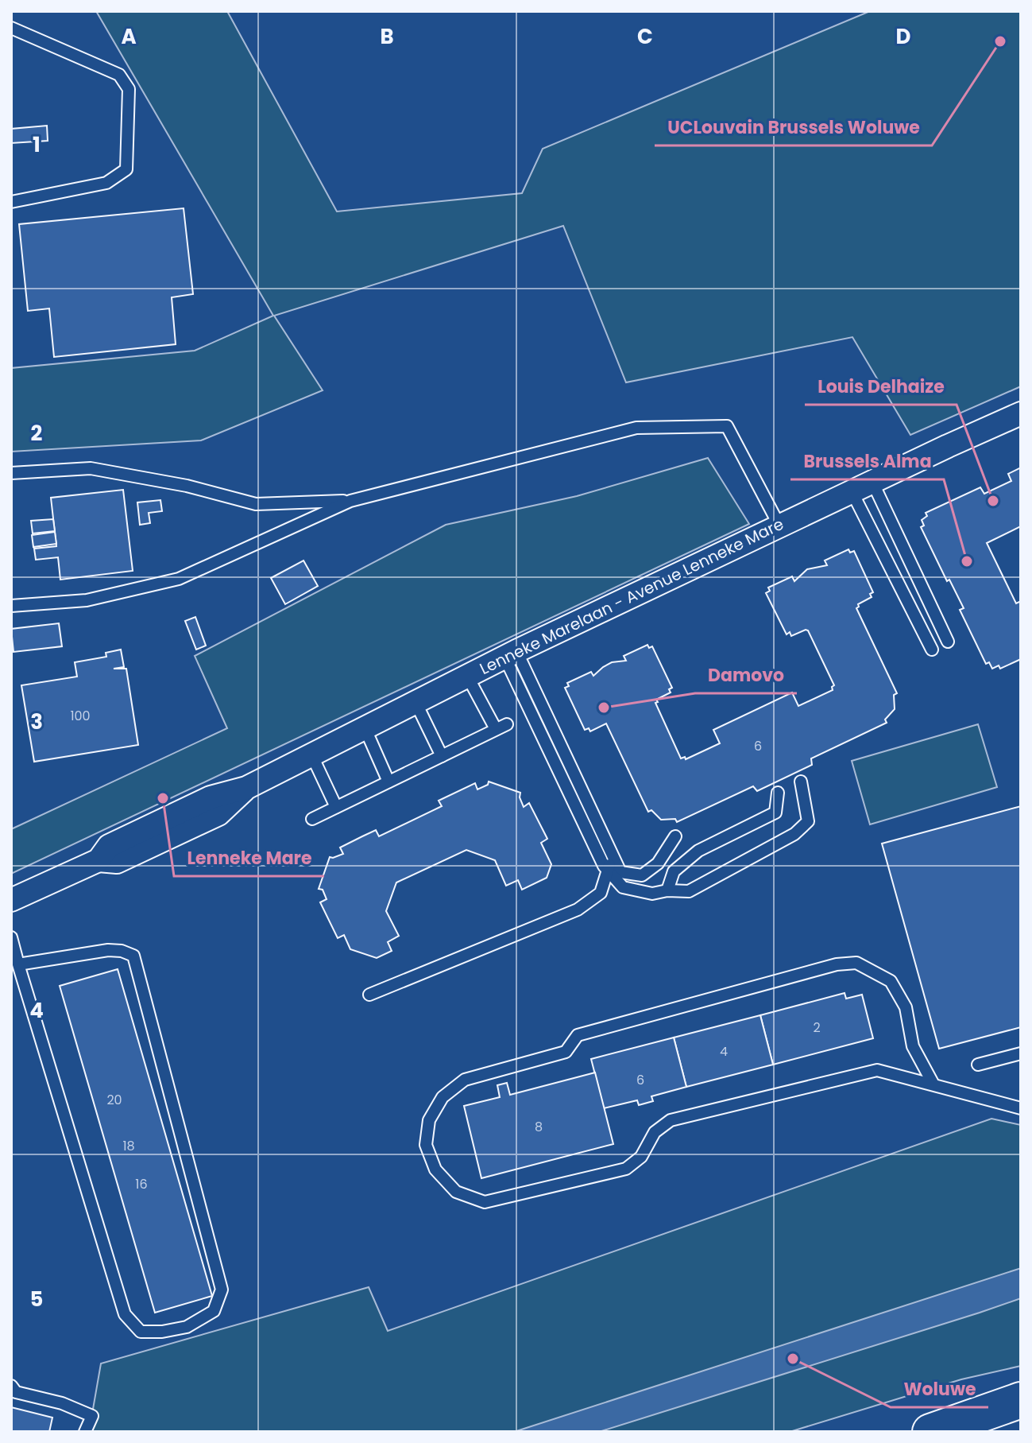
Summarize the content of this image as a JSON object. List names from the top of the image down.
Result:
{
  "streets": {
    "street": ["Lenneke Marelaan - Avenue Lenneke Mare"]
  },
  "places": [
    "UCLouvain Brussels Woluwe",
    "Louis Delhaize",
    "Brussels Alma",
    "Damovo",
    "Lenneke Mare",
    "Woluwe"
  ],
  "house_numbers": [
    "100",
    "6",
    "2",
    "4",
    "6",
    "20",
    "8",
    "18",
    "16"
  ],
  "grid": {
    "columns": [
      "A",
      "B",
      "C",
      "D"
    ],
    "rows": [
      "1",
      "2",
      "3",
      "4",
      "5"
    ]
  }
}
